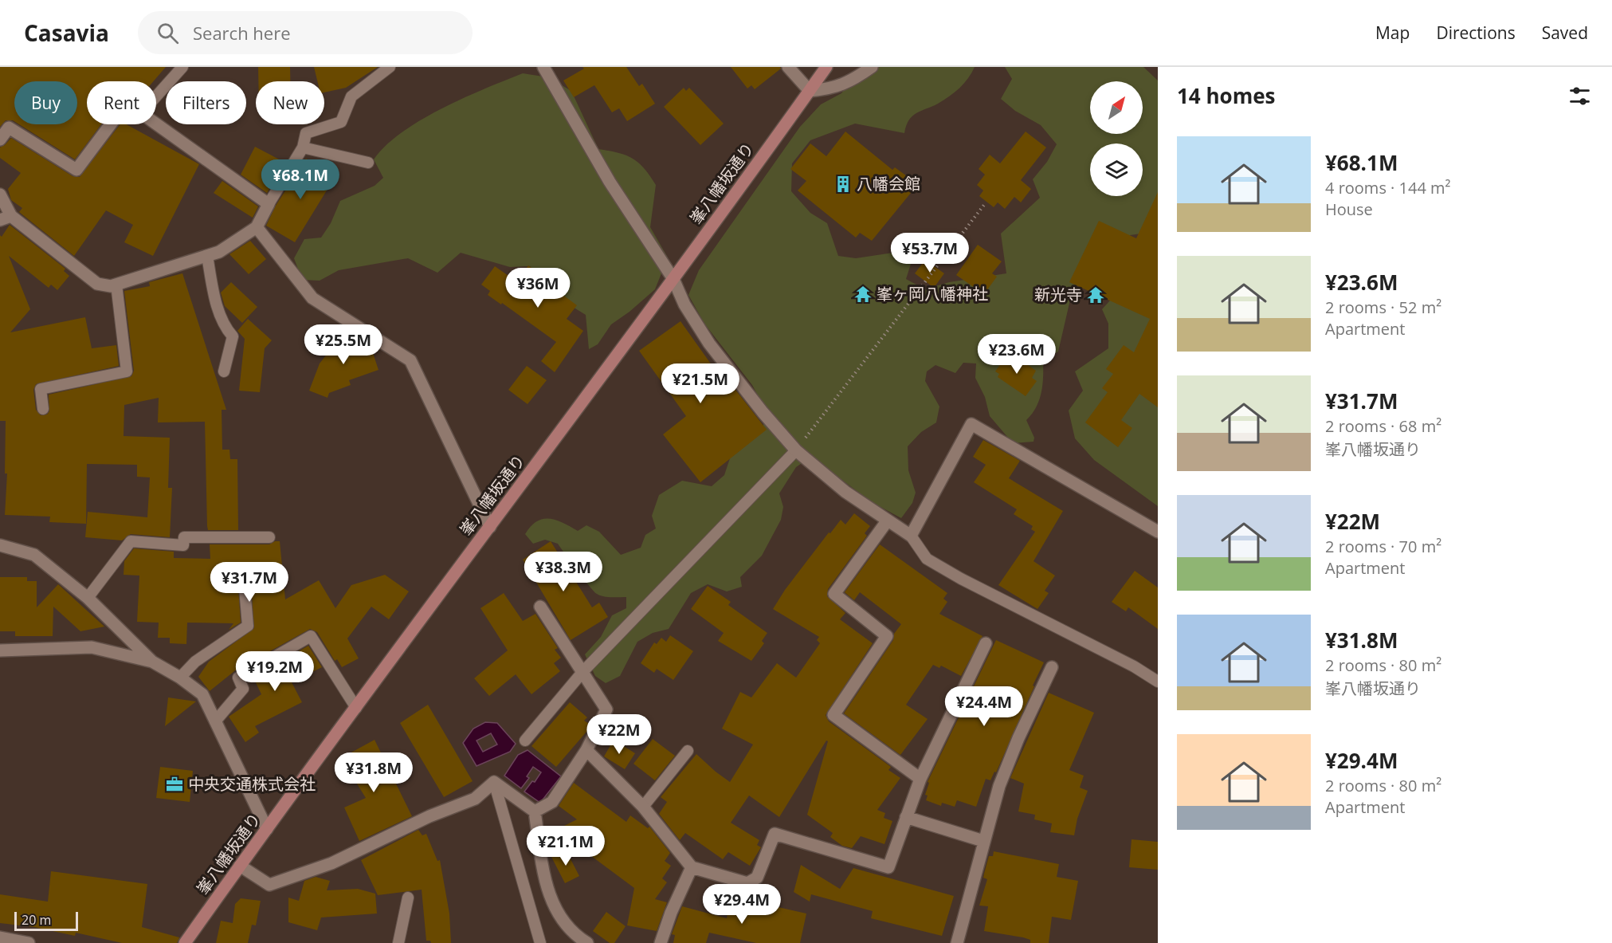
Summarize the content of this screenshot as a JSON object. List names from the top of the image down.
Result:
{
  "streets": {
    "street": ["峯八幡坂通り"]
  },
  "places": {
    "building": ["八幡会館"],
    "temple": ["峯ヶ岡八幡神社", "新光寺"],
    "office": ["中央交通株式会社"]
  },
  "scale_bar": "20 m",
  "north": "top right",
  "page": {
    "header": "Casavia",
    "search": "Search here",
    "nav": ["Map", "Directions", "Saved"],
    "heading": "14 homes",
    "chip": [
      "Buy",
      "Rent",
      "Filters",
      "New"
    ],
    "list": [
      {
        "name": "¥68.1M",
        "note": "4 rooms · 144 m² · House"
      },
      {
        "name": "¥23.6M",
        "note": "2 rooms · 52 m² · Apartment"
      },
      {
        "name": "¥31.7M",
        "note": "2 rooms · 68 m² · 峯八幡坂通り"
      },
      {
        "name": "¥22M",
        "note": "2 rooms · 70 m² · Apartment"
      },
      {
        "name": "¥31.8M",
        "note": "2 rooms · 80 m² · 峯八幡坂通り"
      },
      {
        "name": "¥29.4M",
        "note": "2 rooms · 80 m² · Apartment"
      }
    ],
    "price": [
      "¥68.1M",
      "¥53.7M",
      "¥36M",
      "¥25.5M",
      "¥23.6M",
      "¥21.5M",
      "¥38.3M",
      "¥31.7M",
      "¥19.2M",
      "¥24.4M",
      "¥22M",
      "¥31.8M",
      "¥21.1M",
      "¥29.4M"
    ],
    "scale": "20 m"
  }
}
